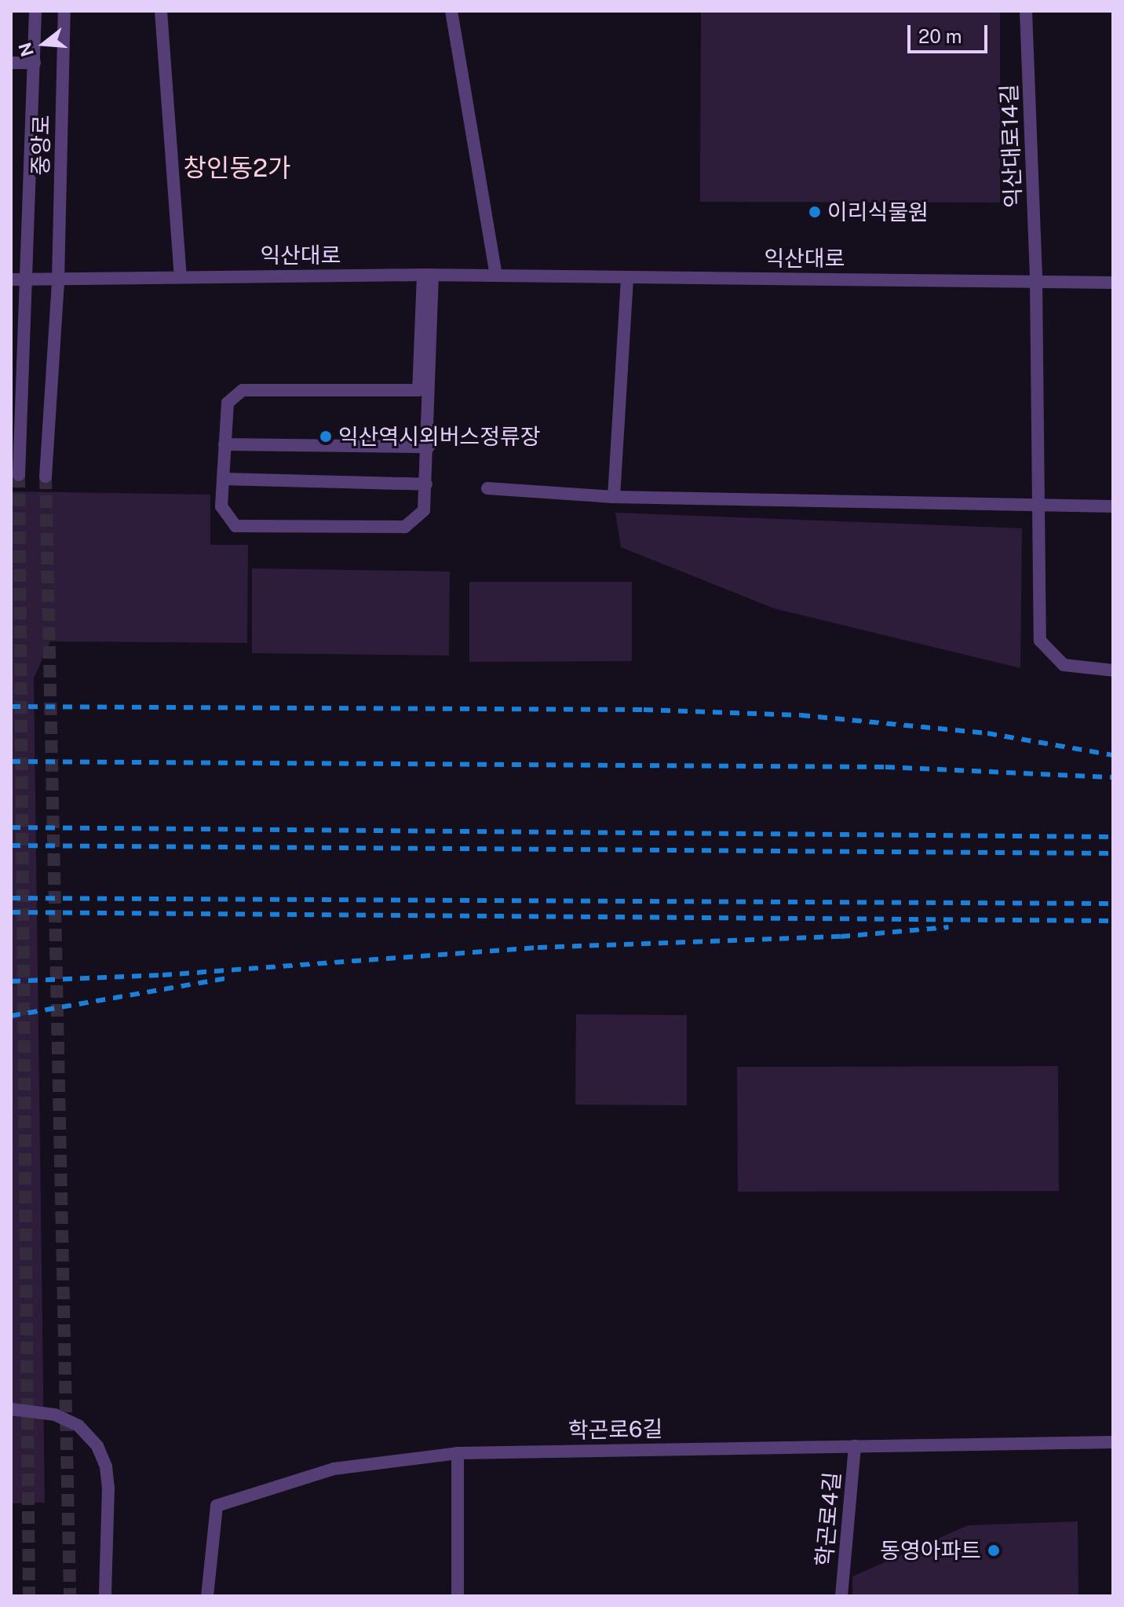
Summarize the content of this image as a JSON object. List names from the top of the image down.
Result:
{
  "streets": {
    "street": [
      "중앙로",
      "익산대로14길",
      "익산대로",
      "학곤로6길",
      "학곤로4길"
    ]
  },
  "crossings": [
    ["중앙로", "익산대로"],
    ["익산대로14길", "익산대로"],
    ["학곤로6길", "학곤로4길"]
  ],
  "districts": ["창인동2가"],
  "places": ["이리식물원", "익산역시외버스정류장", "동영아파트"],
  "scale_bar": "20 m",
  "north": "left"
}
